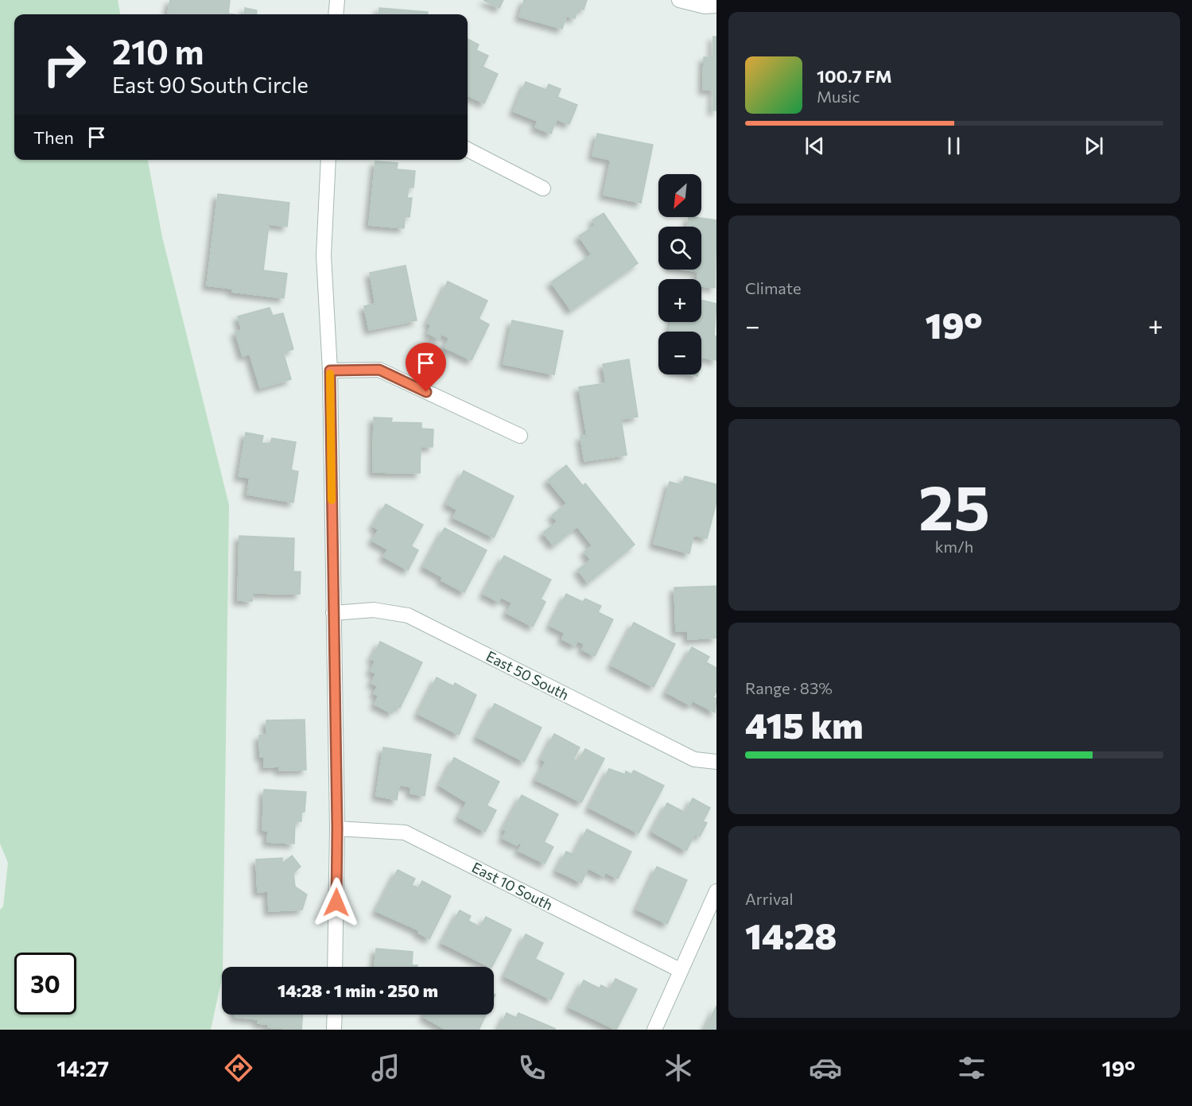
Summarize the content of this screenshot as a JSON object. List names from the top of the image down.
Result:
{
  "streets": {
    "street": ["East 50 South", "East 10 South"]
  },
  "north": "bottom left",
  "page": {
    "turn": ["210 m", "East 90 South Circle"],
    "song": ["100.7 FM", "Music"],
    "then": "Then",
    "map_buttons": ["+", "−"],
    "tile": [
      "Climate",
      ["25", "km/h"],
      ["Range · 83%", "415 km"],
      ["Arrival", "14:28"]
    ],
    "heat": ["−", "19°", "+"],
    "limit": "30",
    "trip": "14:28 · 1 min · 250 m",
    "tabs": ["14:27", "19°"]
  }
}
